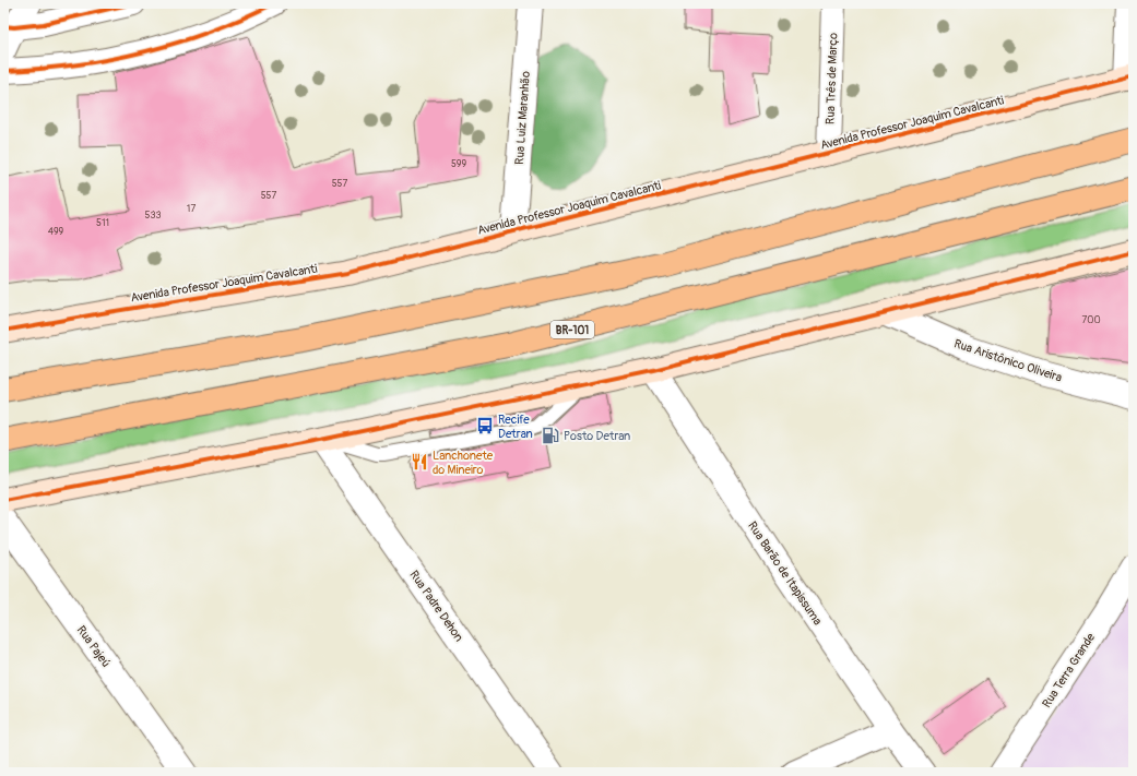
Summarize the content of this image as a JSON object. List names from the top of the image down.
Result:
{
  "streets": {
    "highway": ["BR-101"],
    "main road": ["Avenida Professor Joaquim Cavalcanti"],
    "street": [
      "Rua Três de Março",
      "Rua Luiz Maranhão",
      "Rua Aristônico Oliveira",
      "Rua Barão de Itapissuma",
      "Rua Padre Dehon",
      "Rua Pajeú",
      "Rua Terra Grande"
    ]
  },
  "crossings": [
    ["Rua Três de Março", "Avenida Professor Joaquim Cavalcanti"],
    ["Rua Luiz Maranhão", "Avenida Professor Joaquim Cavalcanti"]
  ],
  "places": {
    "bus stop": ["Recife Detran"],
    "fuel station": ["Posto Detran"],
    "restaurant": ["Lanchonete do Mineiro"]
  },
  "house_numbers": [
    "599",
    "557",
    "557",
    "17",
    "533",
    "511",
    "499",
    "700"
  ]
}
